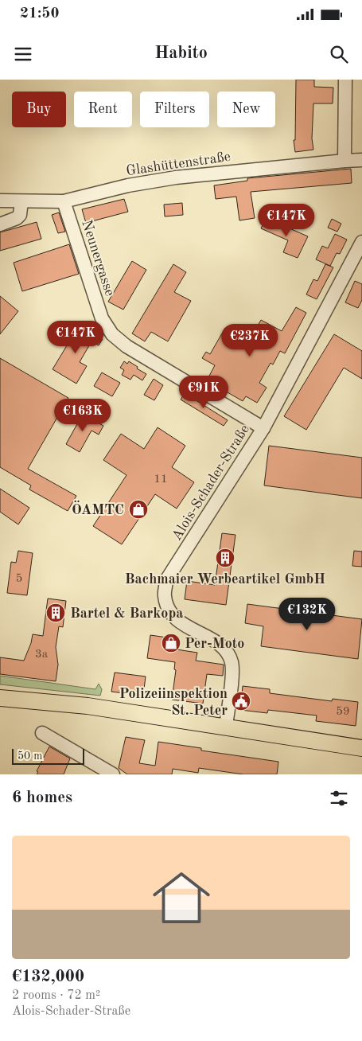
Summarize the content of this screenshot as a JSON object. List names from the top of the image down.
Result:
{
  "streets": {
    "street": ["Glashüttenstraße", "Neunergasse", "Alois-Schader-Straße"]
  },
  "crossings": [
    ["Glashüttenstraße", "Neunergasse"],
    ["Neunergasse", "Alois-Schader-Straße"]
  ],
  "places": {
    "shop": ["ÖAMTC", "Per-Moto"],
    "building": ["Bachmaier Werbeartikel GmbH", "Bartel & Barkopa"],
    "public building": ["Polizeiinspektion St. Peter"]
  },
  "house_numbers": [
    "11",
    "5",
    "3a",
    "59"
  ],
  "scale_bar": "50 m",
  "page": {
    "status": "21:50",
    "header": "Habito",
    "chip": [
      "Buy",
      "Rent",
      "Filters",
      "New"
    ],
    "price": [
      "€147K",
      "€147K",
      "€237K",
      "€91K",
      "€163K",
      "€132K"
    ],
    "scale": "50 m",
    "heading": "6 homes",
    "list": [
      {
        "name": "€132,000",
        "note": "2 rooms · 72 m² · Alois-Schader-Straße"
      }
    ]
  }
}
